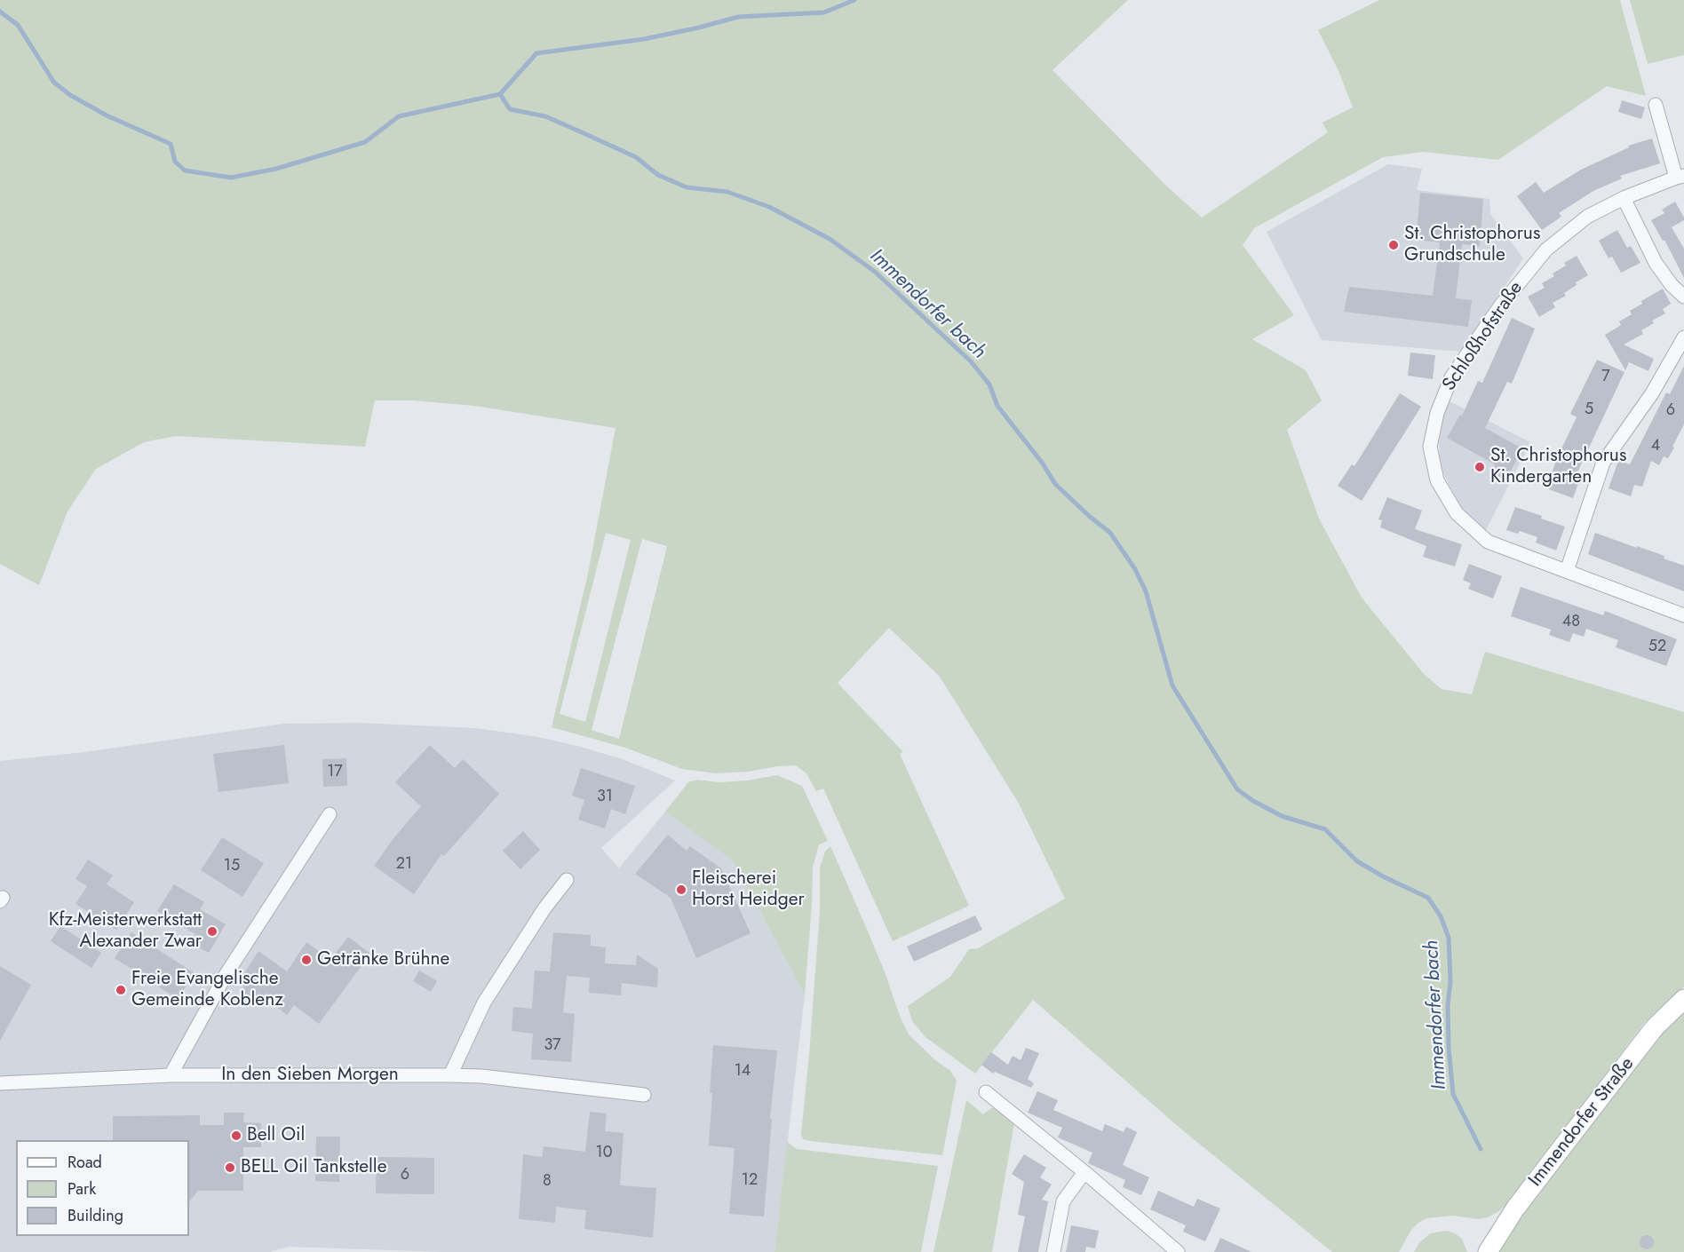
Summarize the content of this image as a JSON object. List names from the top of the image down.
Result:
{
  "streets": {
    "street": ["Schloßhofstraße", "In den Sieben Morgen", "Immendorfer Straße"]
  },
  "water": ["Immendorfer bach"],
  "places": [
    "St. Christophorus Grundschule",
    "St. Christophorus Kindergarten",
    "Fleischerei Horst Heidger",
    "Kfz-Meisterwerkstatt Alexander Zwar",
    "Getränke Brühne",
    "Freie Evangelische Gemeinde Koblenz",
    "Bell Oil",
    "BELL Oil Tankstelle"
  ],
  "house_numbers": [
    "7",
    "5",
    "6",
    "4",
    "48",
    "52",
    "17",
    "31",
    "21",
    "15",
    "37",
    "14",
    "10",
    "6",
    "12",
    "8"
  ],
  "legend": ["Road", "Park", "Building"]
}
